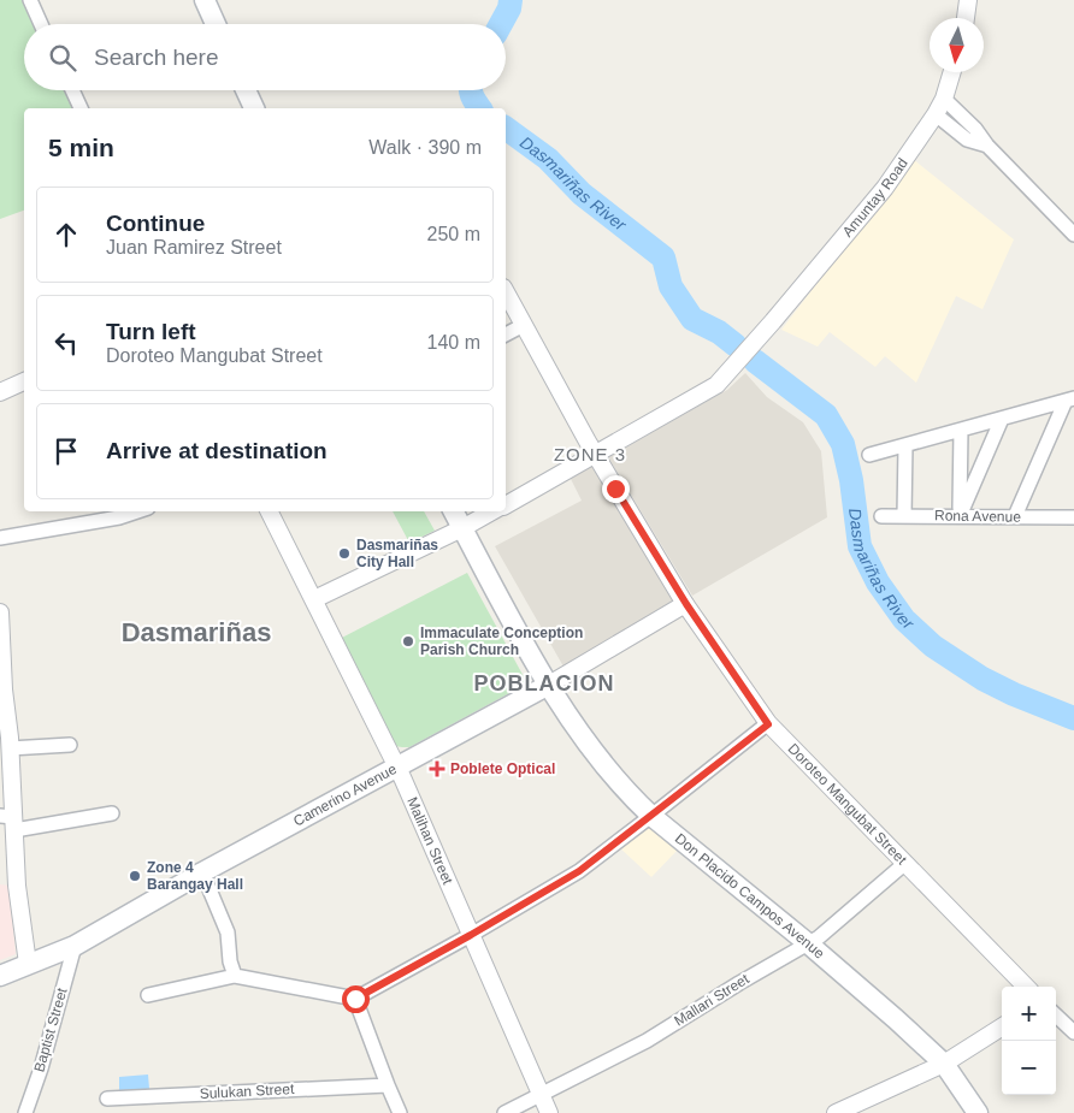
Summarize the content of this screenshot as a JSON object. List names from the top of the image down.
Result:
{
  "streets": {
    "main road": ["Camerino Avenue", "Don Placido Campos Avenue"],
    "street": [
      "Amuntay Road",
      "Rona Avenue",
      "Doroteo Mangubat Street",
      "Malihan Street",
      "Mallari Street",
      "Baptist Street",
      "Sulukan Street"
    ]
  },
  "crossings": [
    ["Amuntay Road", "Doroteo Mangubat Street"],
    ["Amuntay Road", "Malihan Street"],
    ["Amuntay Road", "Don Placido Campos Avenue"],
    ["Camerino Avenue", "Doroteo Mangubat Street"],
    ["Camerino Avenue", "Malihan Street"],
    ["Camerino Avenue", "Don Placido Campos Avenue"],
    ["Camerino Avenue", "Baptist Street"],
    ["Doroteo Mangubat Street", "Mallari Street"],
    ["Malihan Street", "Mallari Street"],
    ["Don Placido Campos Avenue", "Mallari Street"]
  ],
  "districts": ["ZONE 3", "Dasmariñas", "POBLACION"],
  "water": ["Dasmariñas River"],
  "places": {
    "other": ["Dasmariñas City Hall", "Immaculate Conception Parish Church", "Zone 4 Barangay Hall"],
    "health": ["Poblete Optical"]
  },
  "north": "bottom",
  "page": {
    "search": "Search here",
    "heading": ["5 min", "Walk · 390 m"],
    "list": [
      ["Continue", "Juan Ramirez Street", "250 m"],
      ["Turn left", "Doroteo Mangubat Street", "140 m"],
      "Arrive at destination"
    ],
    "map_buttons": ["+", "−"]
  }
}
